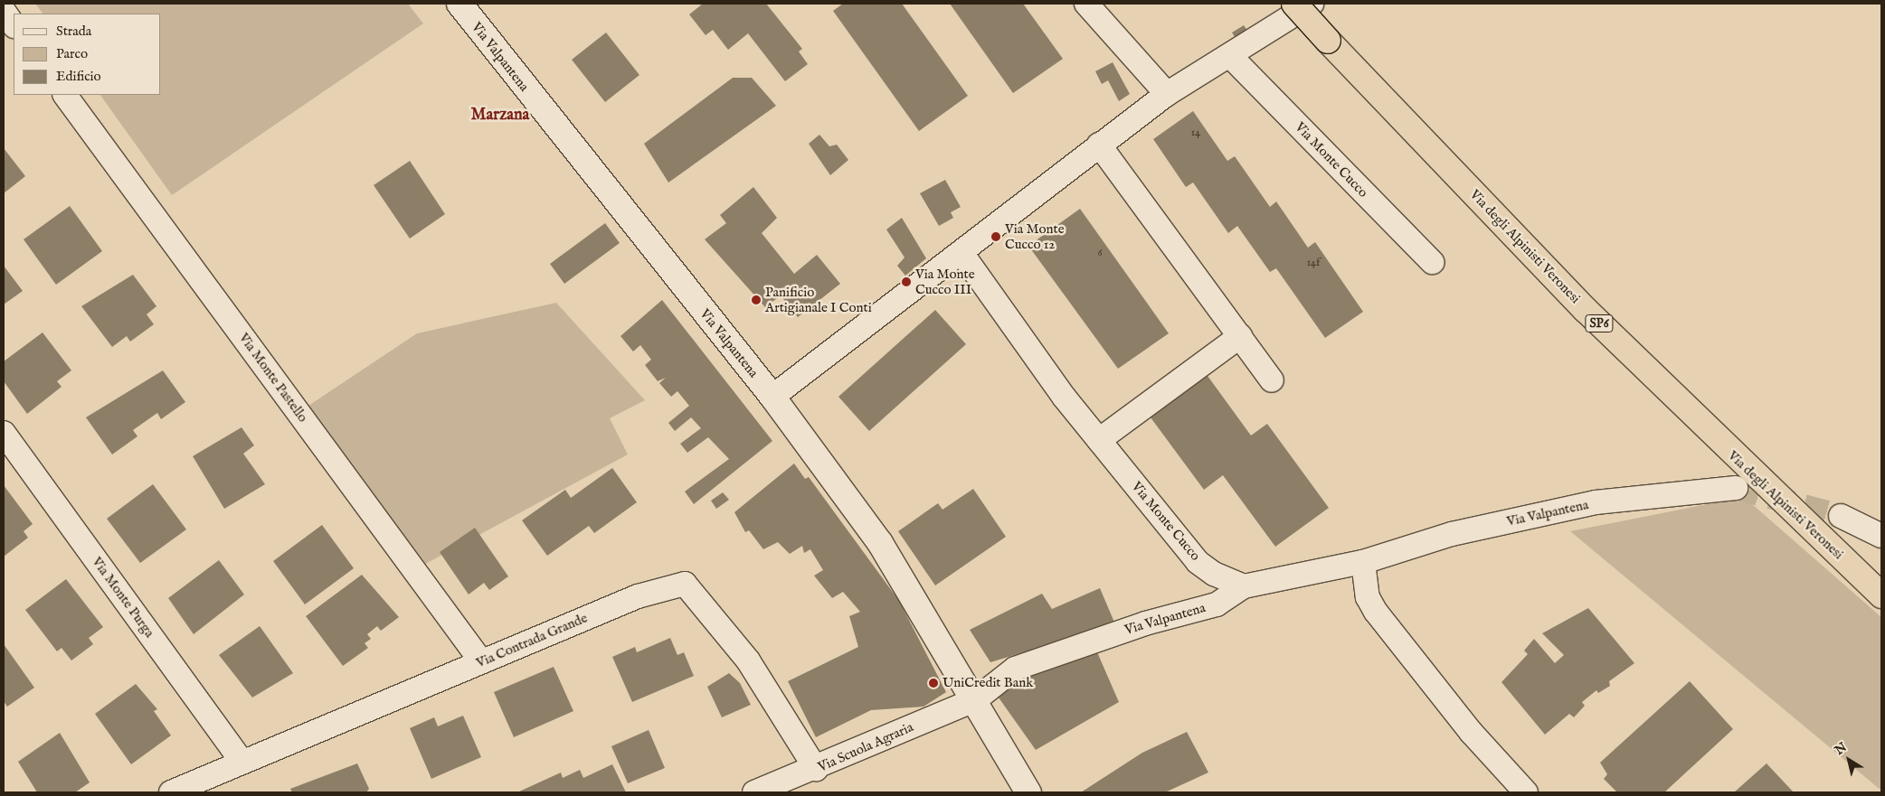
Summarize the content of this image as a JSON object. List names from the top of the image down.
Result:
{
  "streets": {
    "highway": ["Via degli Alpinisti Veronesi", "SP6"],
    "street": [
      "Via Valpantena",
      "Via Monte Cucco",
      "Via Monte Pastello",
      "Via Monte Purga",
      "Via Contrada Grande",
      "Via Scuola Agraria"
    ]
  },
  "crossings": [
    ["Via Valpantena", "Via Monte Cucco"],
    ["Via Valpantena", "Via Scuola Agraria"],
    ["Via Monte Pastello", "Via Contrada Grande"],
    ["Via Monte Purga", "Via Contrada Grande"],
    ["Via Contrada Grande", "Via Scuola Agraria"]
  ],
  "districts": ["Marzana"],
  "places": [
    "Via Monte Cucco 12",
    "Via Monte Cucco III",
    "Panificio Artigianale I Conti",
    "UniCredit Bank"
  ],
  "house_numbers": ["14", "6", "14f"],
  "legend": ["Strada", "Parco", "Edificio"],
  "north": "top left"
}
